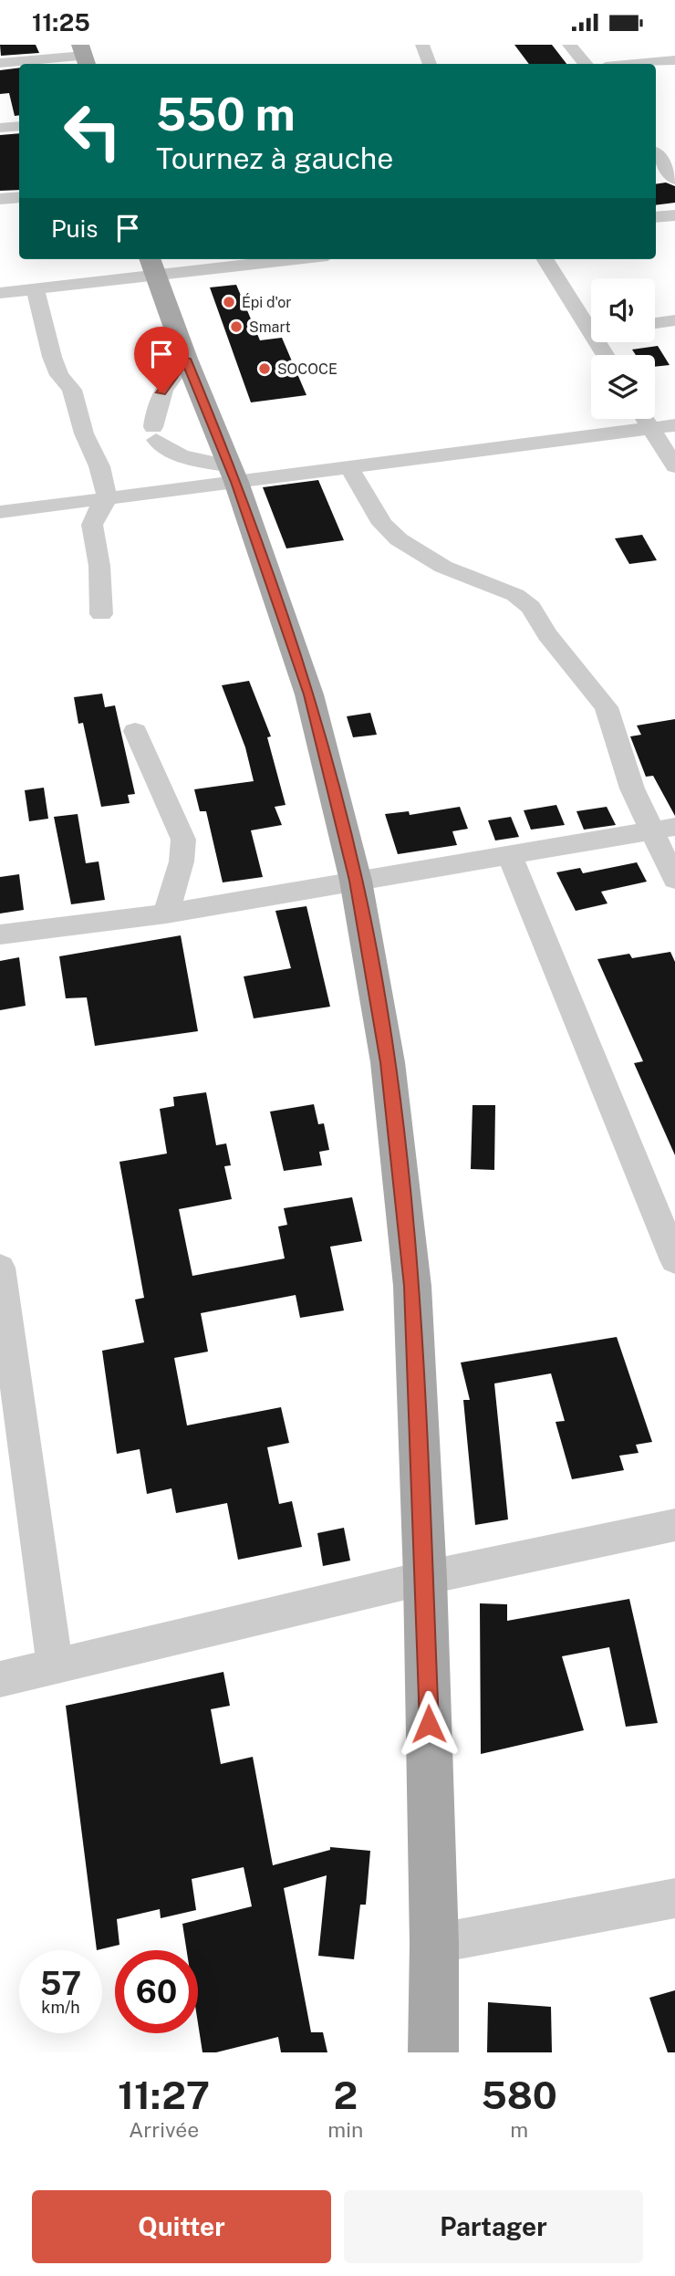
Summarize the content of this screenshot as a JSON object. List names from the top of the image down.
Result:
{
  "places": ["Épi d'or", "Smart", "SOCOCE"],
  "page": {
    "status": "11:25",
    "turn": ["550 m", "Tournez à gauche"],
    "then": "Puis",
    "speed": "57 km/h",
    "limit": "60",
    "eta": [
      "11:27",
      "Arrivée",
      "2",
      "min",
      "580",
      "m"
    ],
    "buttons": ["Quitter", "Partager"]
  }
}
